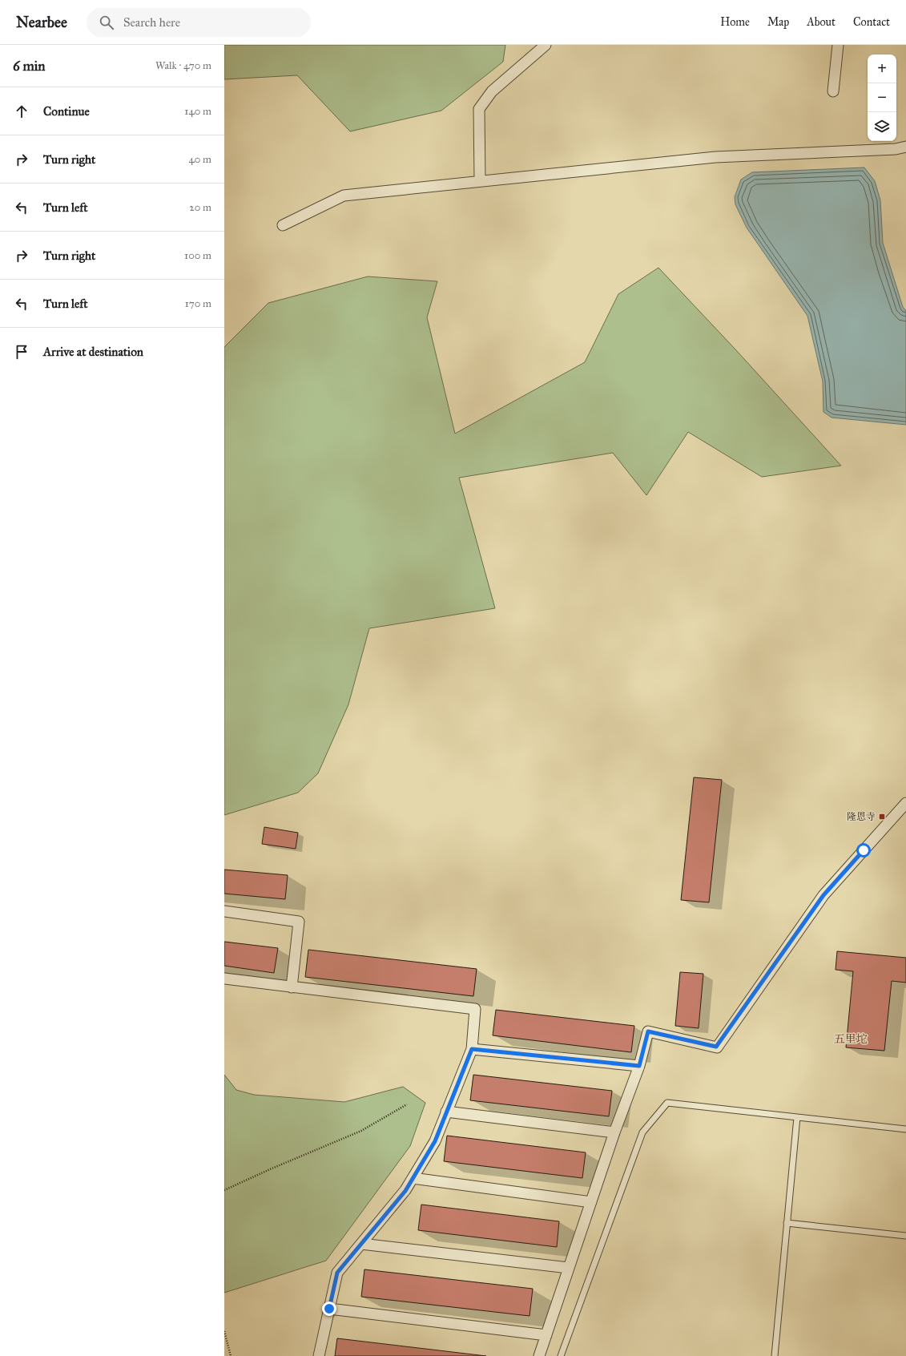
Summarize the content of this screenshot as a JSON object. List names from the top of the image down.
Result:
{
  "districts": ["五里坨"],
  "places": {
    "transit": ["隆恩寺"]
  },
  "page": {
    "header": "Nearbee",
    "search": "Search here",
    "nav": [
      "Home",
      "Map",
      "About",
      "Contact"
    ],
    "heading": ["6 min", "Walk · 470 m"],
    "map_buttons": ["+", "−"],
    "list": [
      ["Continue", "140 m"],
      ["Turn right", "40 m"],
      ["Turn left", "20 m"],
      ["Turn right", "100 m"],
      ["Turn left", "170 m"],
      "Arrive at destination"
    ]
  }
}
